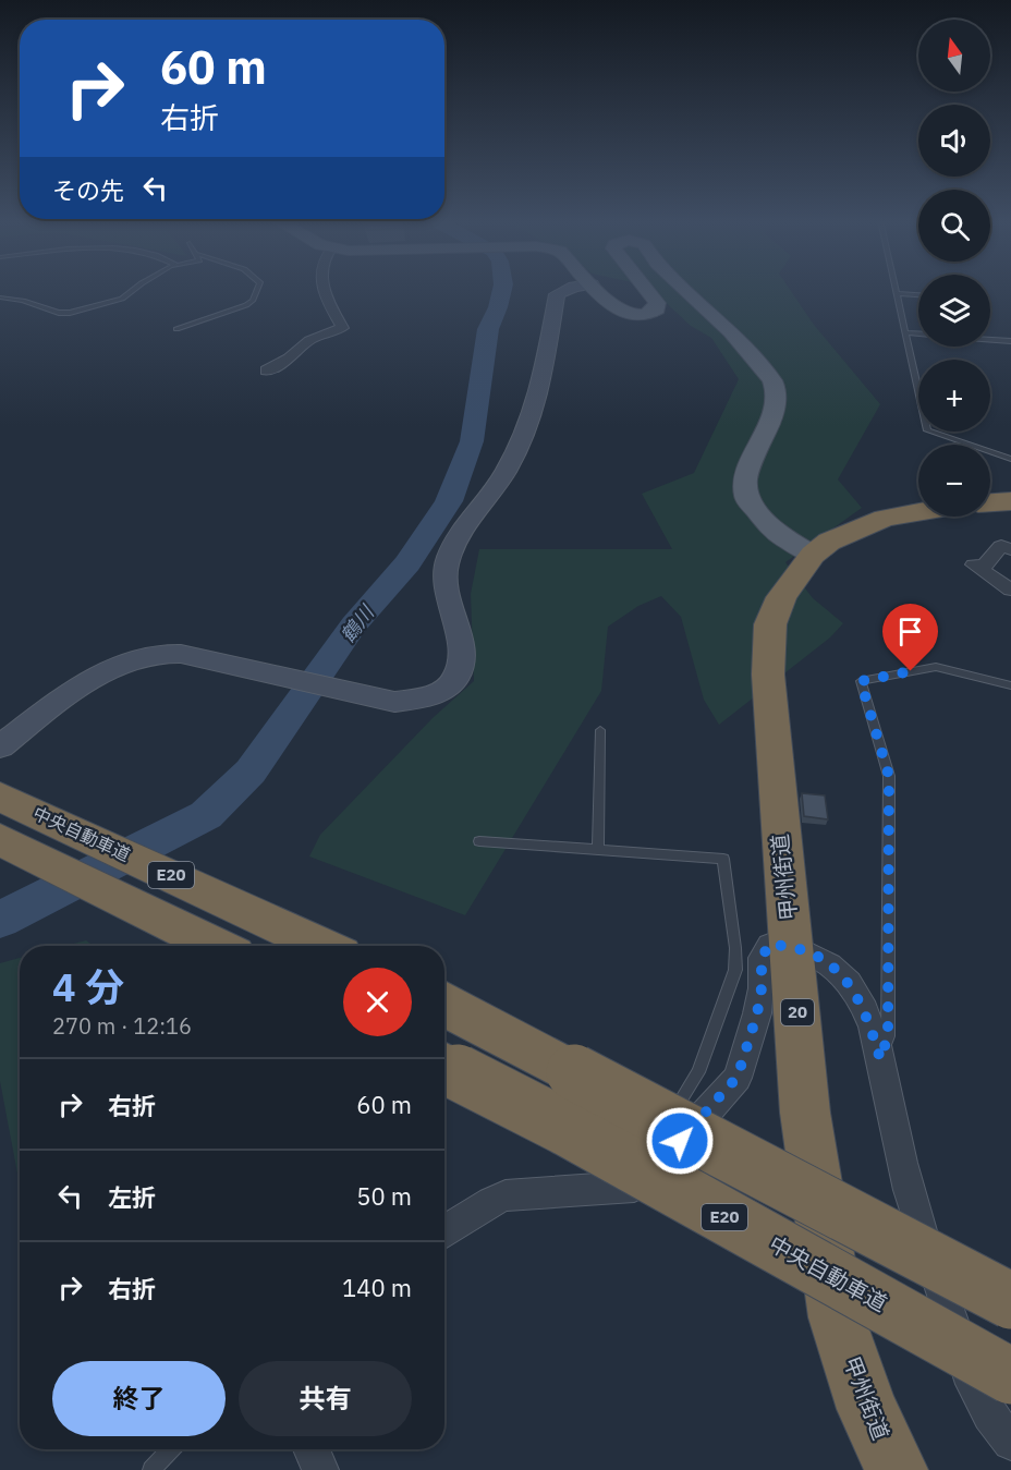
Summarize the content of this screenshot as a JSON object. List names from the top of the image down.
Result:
{
  "streets": {
    "highway": [
      "中央自動車道",
      "E20",
      "甲州街道",
      "20"
    ]
  },
  "water": ["鶴川"],
  "north": "top",
  "page": {
    "map_buttons": ["+", "−"],
    "turn": ["60 m", "右折"],
    "then": "その先",
    "heading": ["4 分", "270 m · 12:16"],
    "list": [
      {
        "name": "右折",
        "value": "60 m"
      },
      {
        "name": "左折",
        "value": "50 m"
      },
      {
        "name": "右折",
        "value": "140 m"
      }
    ],
    "buttons": ["終了", "共有"]
  }
}
